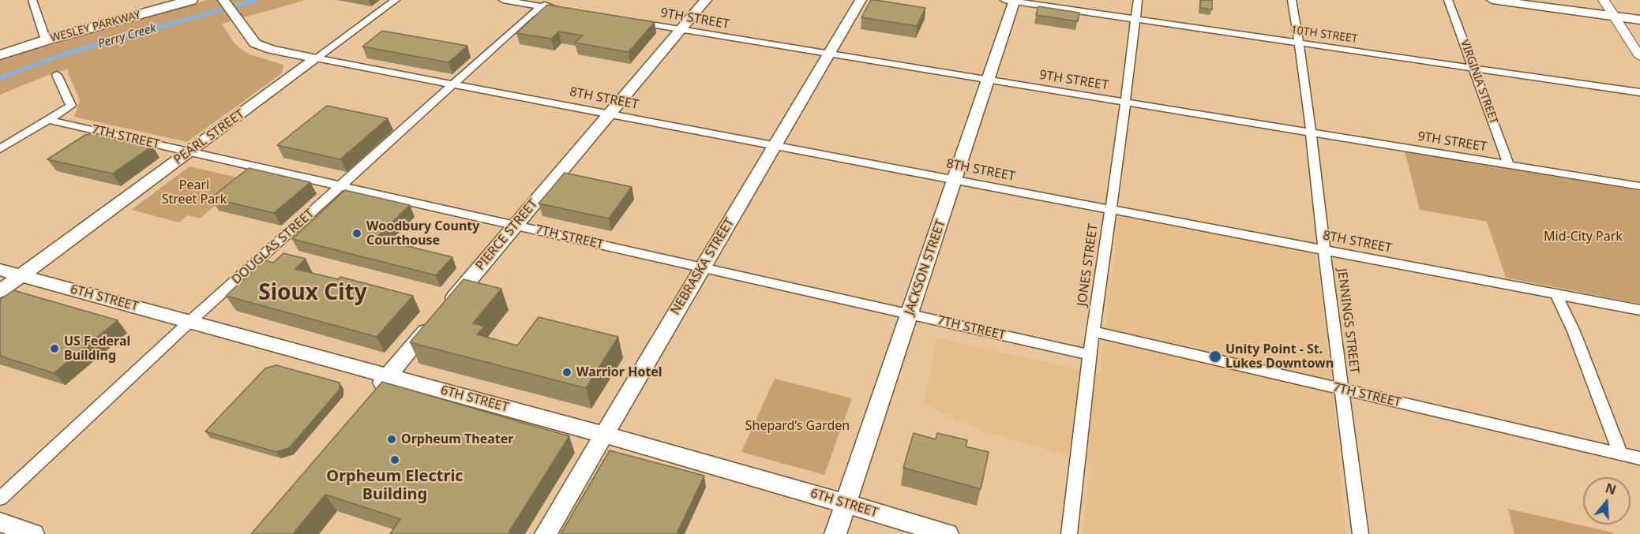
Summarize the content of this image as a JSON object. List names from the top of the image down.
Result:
{
  "streets": {
    "main road": [
      "WESLEY PARKWAY",
      "PEARL STREET",
      "PIERCE STREET",
      "NEBRASKA STREET",
      "JACKSON STREET",
      "6TH STREET"
    ],
    "street": [
      "9TH STREET",
      "10TH STREET",
      "VIRGINIA STREET",
      "8TH STREET",
      "7TH STREET",
      "DOUGLAS STREET",
      "JONES STREET",
      "JENNINGS STREET"
    ]
  },
  "crossings": [
    ["9TH STREET", "VIRGINIA STREET"],
    ["9TH STREET", "PIERCE STREET"],
    ["9TH STREET", "JONES STREET"],
    ["9TH STREET", "NEBRASKA STREET"],
    ["9TH STREET", "JACKSON STREET"],
    ["9TH STREET", "JENNINGS STREET"],
    ["10TH STREET", "VIRGINIA STREET"],
    ["10TH STREET", "JONES STREET"],
    ["10TH STREET", "JACKSON STREET"],
    ["10TH STREET", "JENNINGS STREET"],
    ["8TH STREET", "PEARL STREET"],
    ["8TH STREET", "PIERCE STREET"],
    ["8TH STREET", "DOUGLAS STREET"],
    ["8TH STREET", "JONES STREET"],
    ["8TH STREET", "NEBRASKA STREET"],
    ["8TH STREET", "JACKSON STREET"],
    ["8TH STREET", "JENNINGS STREET"],
    ["7TH STREET", "PEARL STREET"],
    ["7TH STREET", "PIERCE STREET"],
    ["7TH STREET", "DOUGLAS STREET"],
    ["7TH STREET", "JONES STREET"],
    ["7TH STREET", "NEBRASKA STREET"],
    ["7TH STREET", "JACKSON STREET"],
    ["7TH STREET", "JENNINGS STREET"],
    ["PEARL STREET", "6TH STREET"],
    ["DOUGLAS STREET", "6TH STREET"],
    ["NEBRASKA STREET", "6TH STREET"],
    ["JACKSON STREET", "6TH STREET"]
  ],
  "districts": ["Sioux City"],
  "water": ["Perry Creek"],
  "parks": ["Pearl Street Park", "Mid-City Park", "Shepard’s Garden"],
  "places": [
    "Woodbury County Courthouse",
    "US Federal Building",
    "Unity Point - St. Lukes Downtown",
    "Warrior Hotel",
    "Orpheum Theater",
    "Orpheum Electric Building"
  ],
  "north": "top"
}
